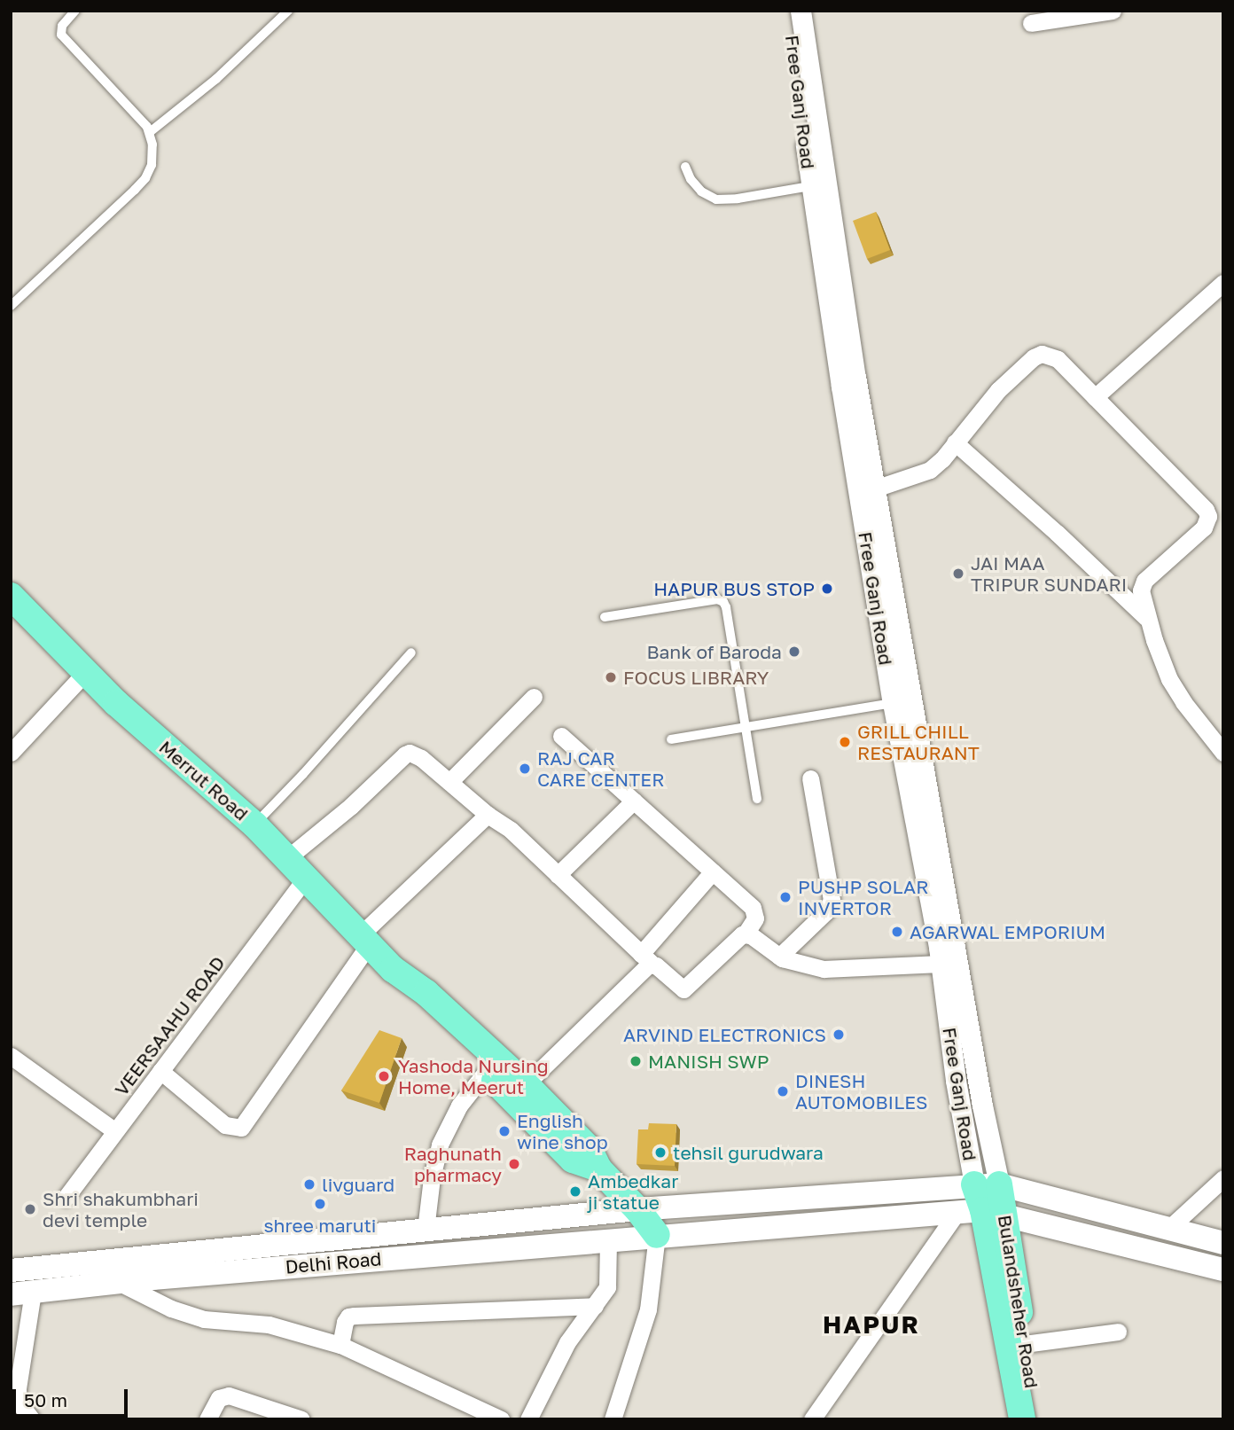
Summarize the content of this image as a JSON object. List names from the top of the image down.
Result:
{
  "streets": {
    "main road": ["Merrut Road", "Delhi Road", "Bulandsheher Road"],
    "street": ["Free Ganj Road", "VEERSAAHU ROAD"]
  },
  "crossings": [
    ["Free Ganj Road", "Delhi Road"],
    ["Merrut Road", "VEERSAAHU ROAD"],
    ["Merrut Road", "Delhi Road"],
    ["Delhi Road", "Bulandsheher Road"]
  ],
  "districts": ["HAPUR"],
  "places": [
    "JAI MAA TRIPUR SUNDARI",
    "HAPUR BUS STOP",
    "Bank of Baroda",
    "FOCUS LIBRARY",
    "GRILL CHILL RESTAURANT",
    "RAJ CAR CARE CENTER",
    "PUSHP SOLAR INVERTOR",
    "AGARWAL EMPORIUM",
    "ARVIND ELECTRONICS",
    "MANISH SWP",
    "Yashoda Nursing Home, Meerut",
    "DINESH AUTOMOBILES",
    "English wine shop",
    "tehsil gurudwara",
    "Raghunath pharmacy",
    "livguard",
    "Ambedkar ji statue",
    "shree maruti",
    "Shri shakumbhari devi temple"
  ],
  "scale_bar": "50 m"
}
